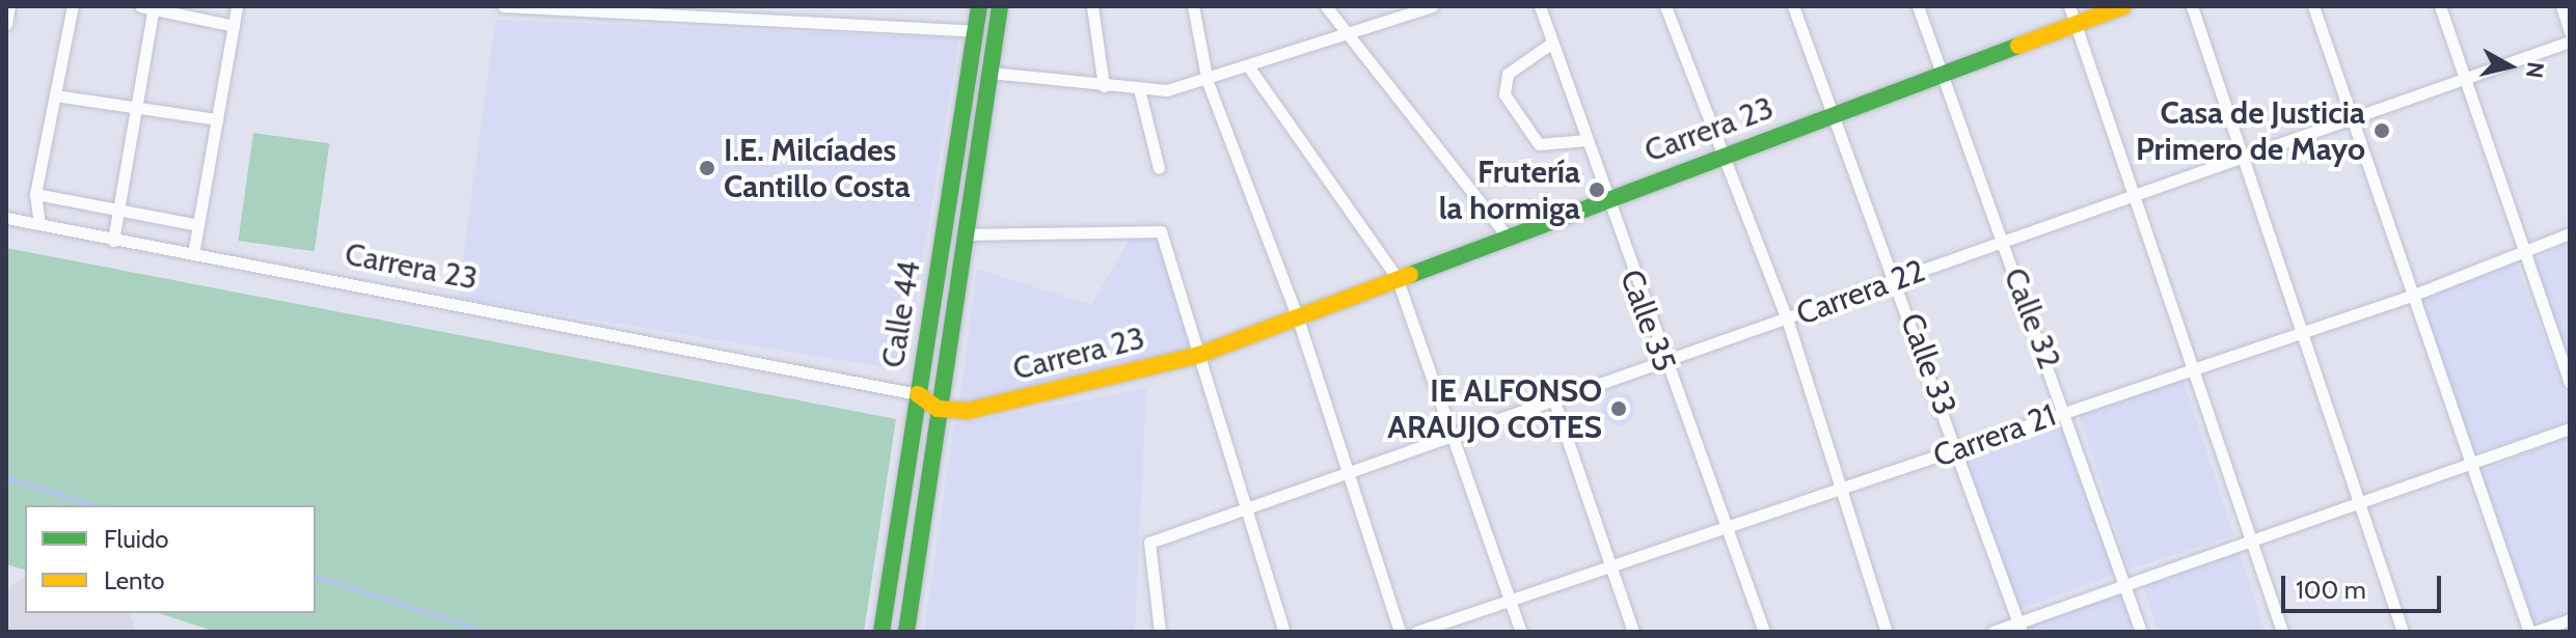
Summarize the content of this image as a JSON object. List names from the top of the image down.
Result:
{
  "streets": {
    "street": [
      "Carrera 23",
      "Carrera 22",
      "Calle 44",
      "Calle 32",
      "Calle 35",
      "Calle 33",
      "Carrera 21"
    ]
  },
  "crossings": [
    ["Carrera 23", "Calle 44"],
    ["Carrera 23", "Calle 32"],
    ["Carrera 23", "Calle 35"],
    ["Carrera 23", "Calle 33"],
    ["Carrera 22", "Calle 32"],
    ["Carrera 22", "Calle 35"],
    ["Carrera 22", "Calle 33"],
    ["Calle 32", "Carrera 21"],
    ["Calle 35", "Carrera 21"],
    ["Calle 33", "Carrera 21"]
  ],
  "places": [
    "Casa de Justicia Primero de Mayo",
    "I.E. Milcíades Cantillo Costa",
    "Frutería la hormiga",
    "IE ALFONSO ARAUJO COTES"
  ],
  "legend": ["Fluido", "Lento"],
  "scale_bar": "100 m",
  "north": "right"
}
